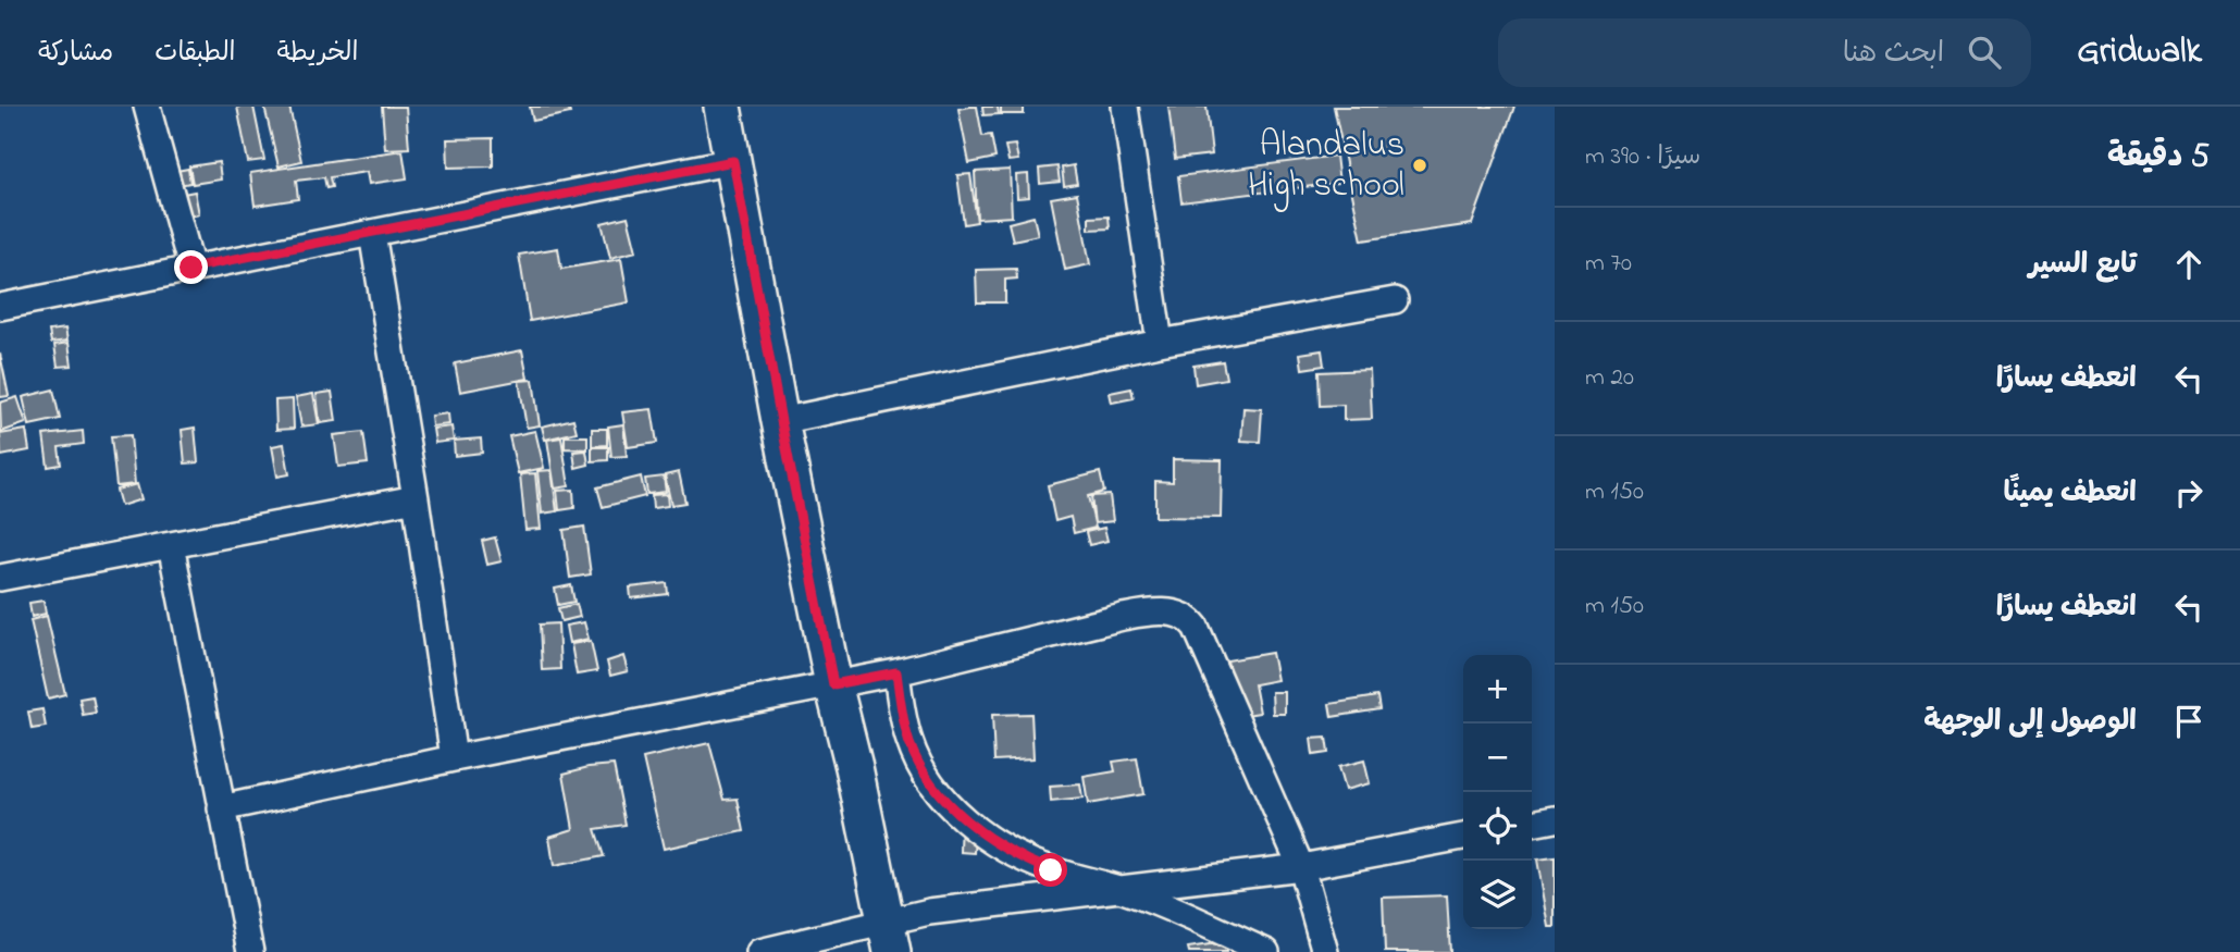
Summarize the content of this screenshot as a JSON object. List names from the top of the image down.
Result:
{
  "places": ["Alandalus High school"],
  "page": {
    "header": "Gridwalk",
    "search": "ابحث هنا",
    "nav": ["الخريطة", "الطبقات", "مشاركة"],
    "heading": ["5 دقيقة", "سيرًا · 390 m"],
    "list": [
      ["تابع السير", "70 m"],
      ["انعطف يسارًا", "20 m"],
      ["انعطف يمينًا", "150 m"],
      ["انعطف يسارًا", "150 m"],
      "الوصول إلى الوجهة"
    ],
    "map_buttons": ["+", "−"]
  }
}
